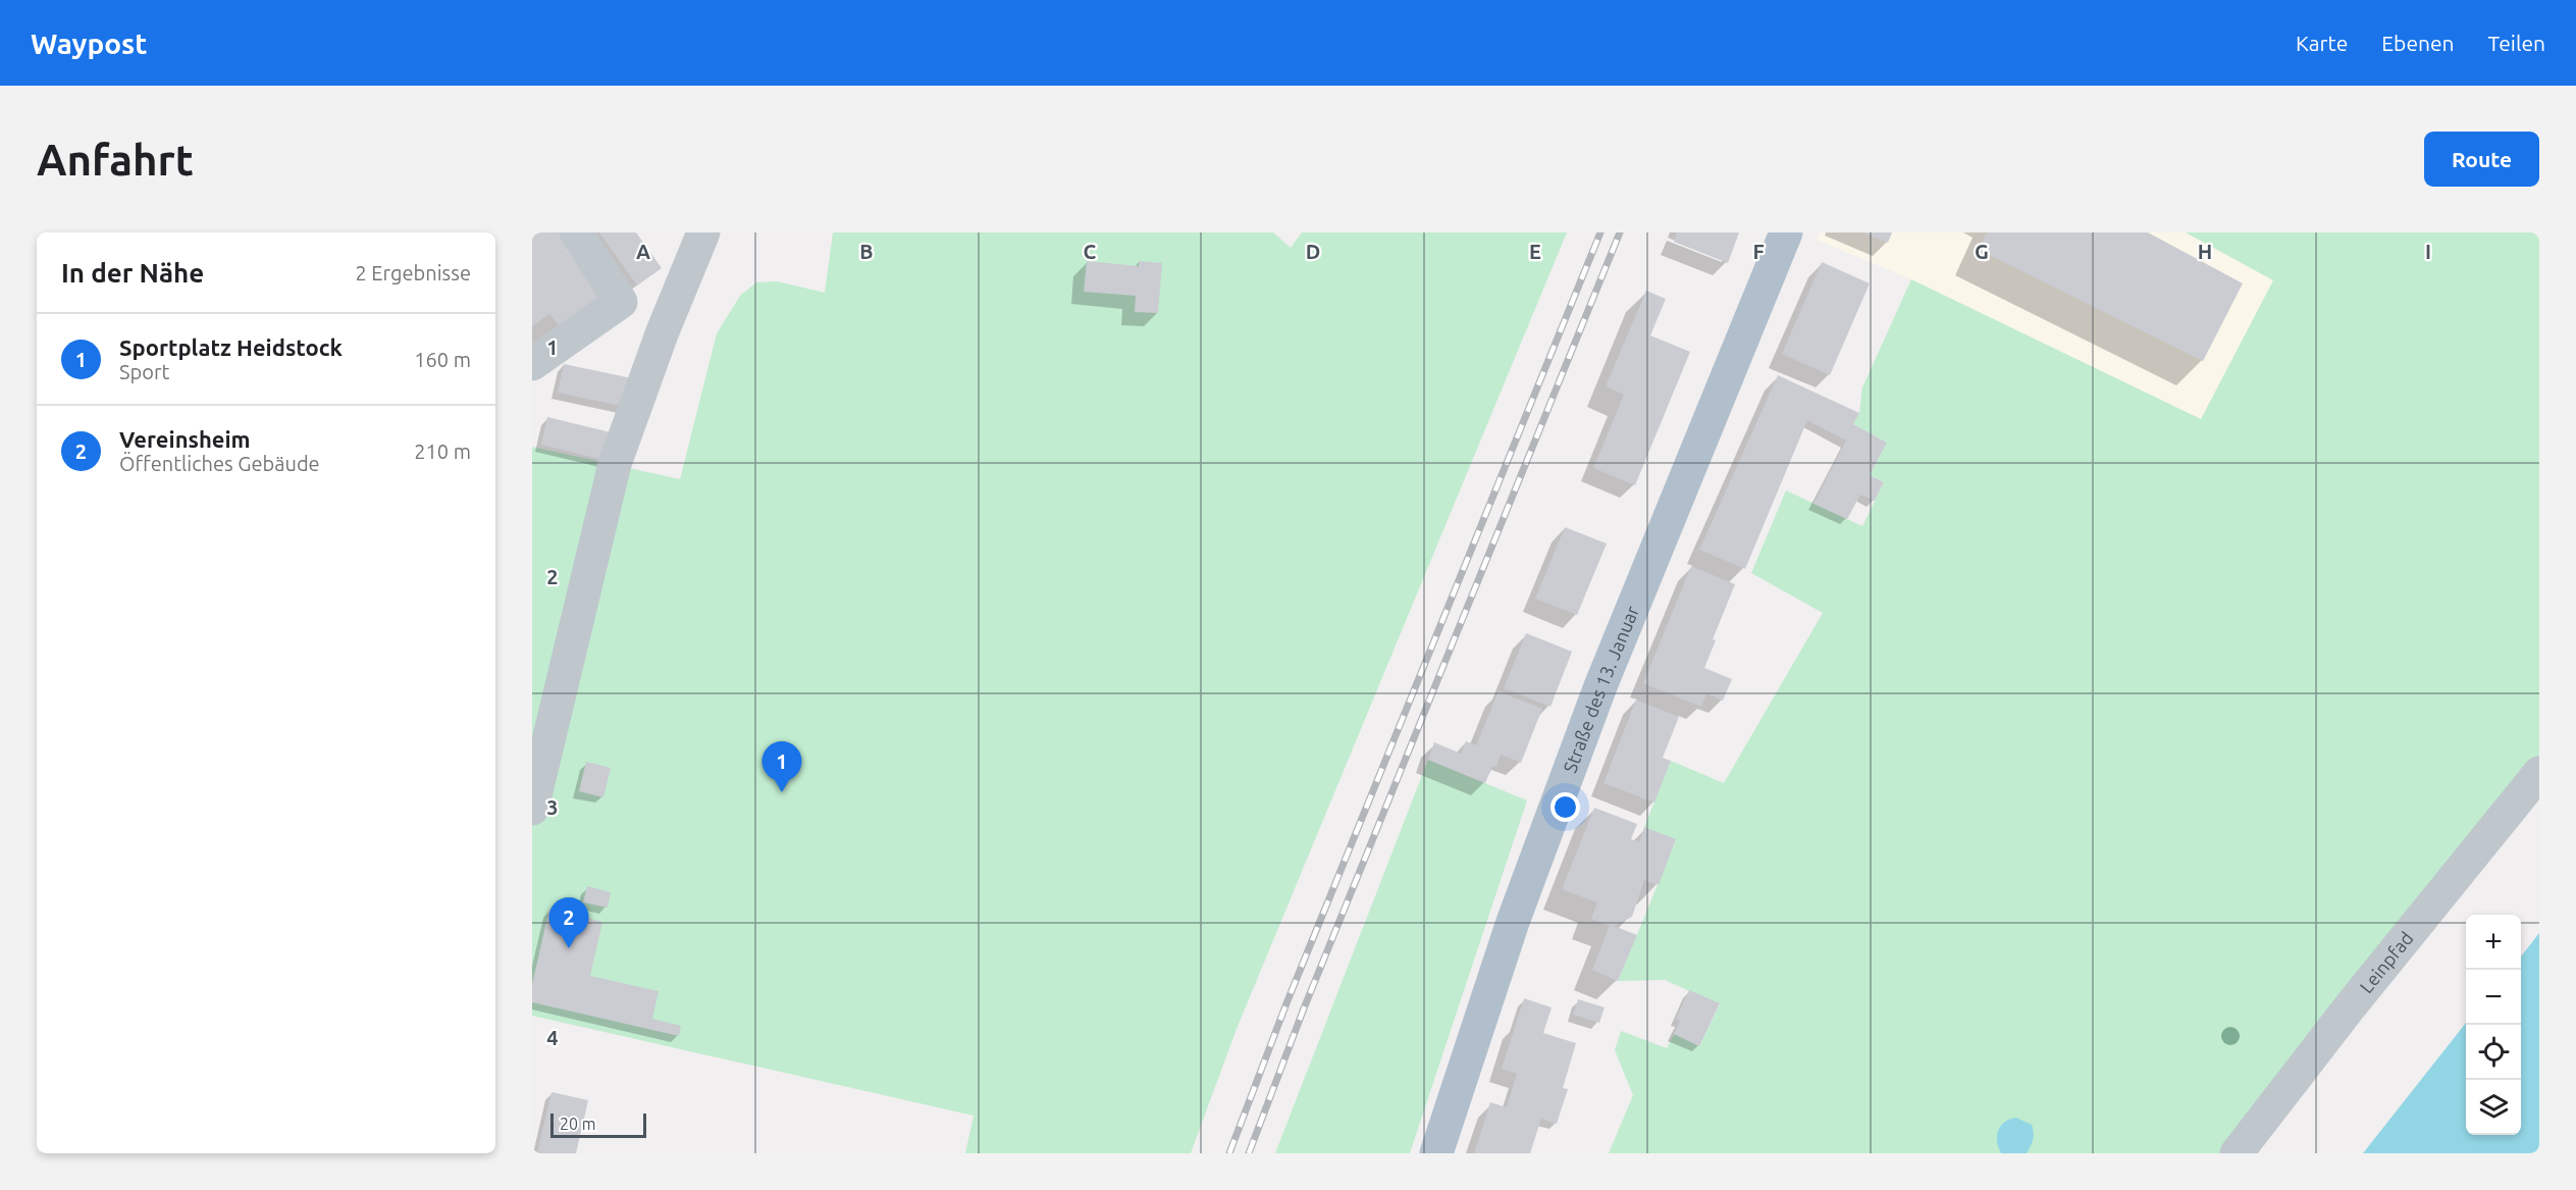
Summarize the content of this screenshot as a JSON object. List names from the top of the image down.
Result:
{
  "streets": {
    "main road": ["Straße des 13. Januar"],
    "lane": ["Leinpfad"]
  },
  "scale_bar": "20 m",
  "page": {
    "header": "Waypost",
    "nav": ["Karte", "Ebenen", "Teilen"],
    "buttons": "Route",
    "title": "Anfahrt",
    "heading": ["In der Nähe", "2 Ergebnisse"],
    "list": [
      {
        "mark": "1",
        "name": "Sportplatz Heidstock",
        "note": "Sport",
        "value": "160 m"
      },
      {
        "mark": "2",
        "name": "Vereinsheim",
        "note": "Öffentliches Gebäude",
        "value": "210 m"
      }
    ],
    "pins": ["1", "2"],
    "map_buttons": ["+", "−"],
    "scale": "20 m"
  },
  "grid": {
    "columns": [
      "A",
      "B",
      "C",
      "D",
      "E",
      "F",
      "G",
      "H",
      "I"
    ],
    "rows": [
      "1",
      "2",
      "3",
      "4"
    ]
  }
}
